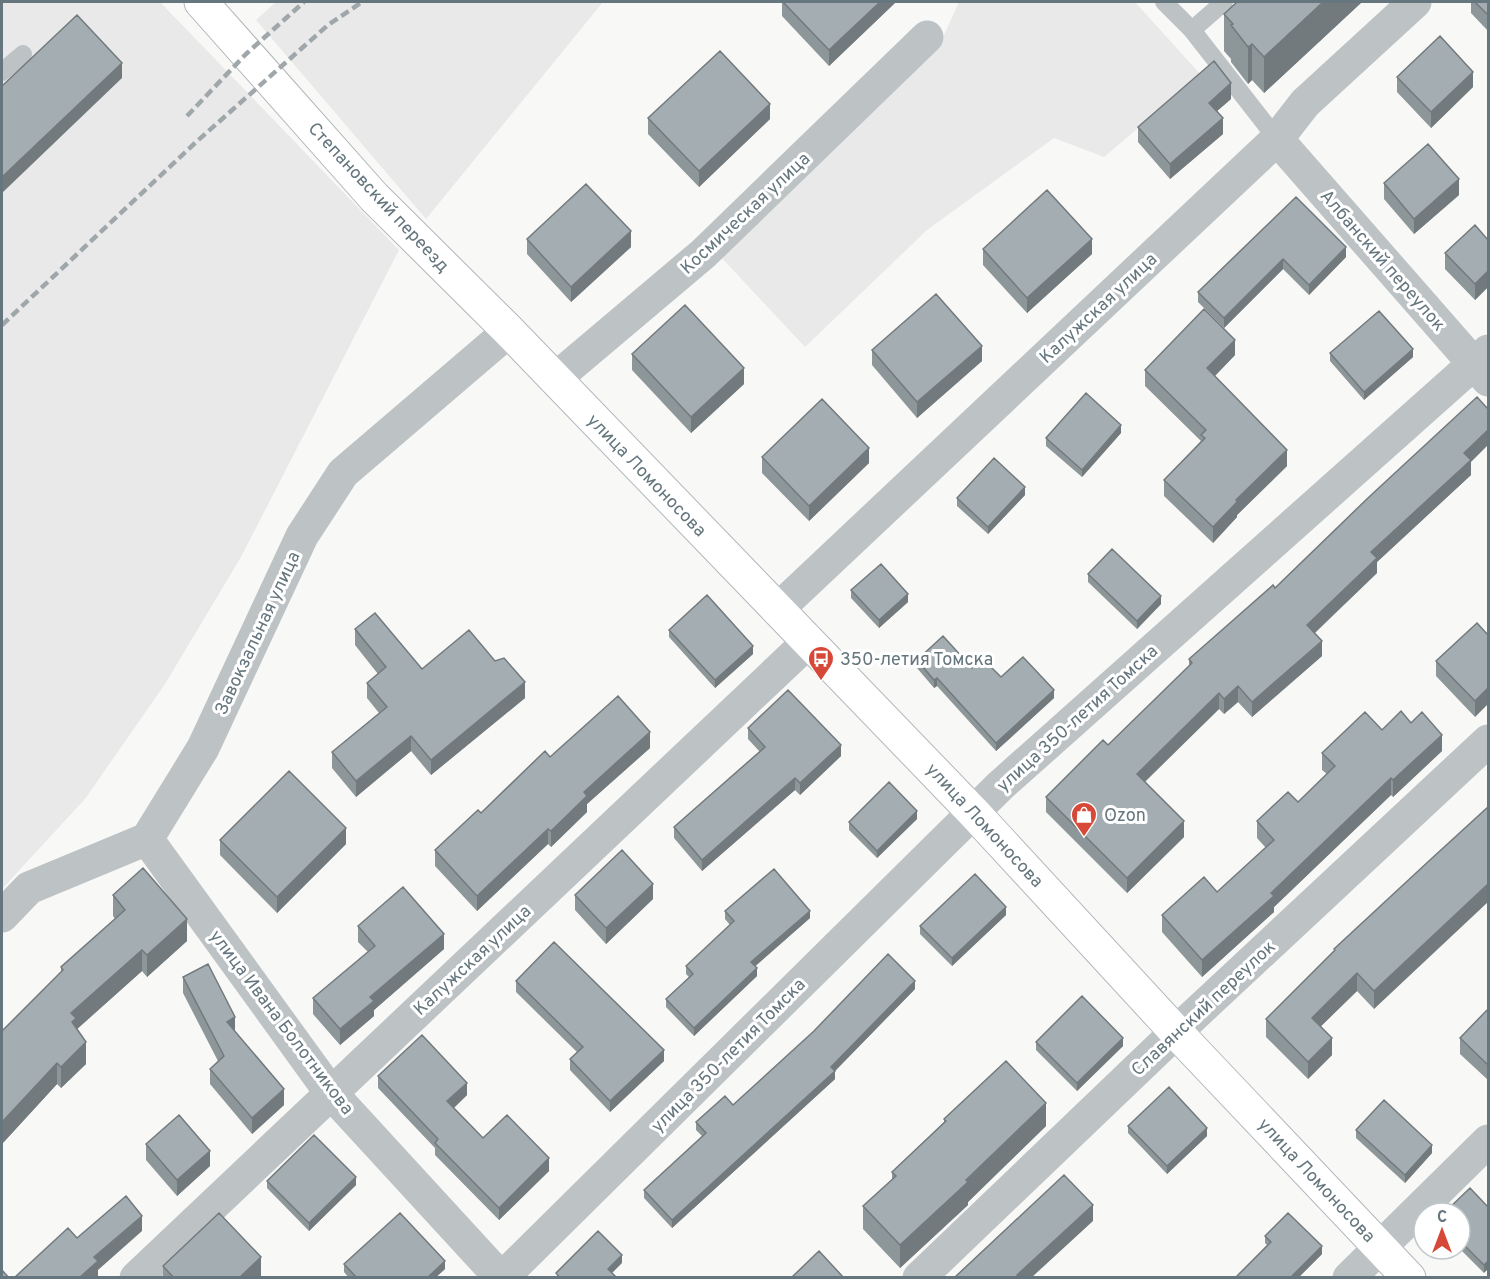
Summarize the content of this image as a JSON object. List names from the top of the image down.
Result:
{
  "streets": {
    "street": [
      "Степановский переезд",
      "Космическая улица",
      "Албанский переулок",
      "Калужская улица",
      "улица Ломоносова",
      "Завокзальная улица",
      "улица 350-летия Томска",
      "Славянский переулок",
      "улица Ивана Болотникова"
    ]
  },
  "crossings": [
    ["Степановский переезд", "Космическая улица"],
    ["Степановский переезд", "улица Ломоносова"],
    ["Степановский переезд", "Завокзальная улица"],
    ["Космическая улица", "улица Ломоносова"],
    ["Албанский переулок", "Калужская улица"],
    ["Албанский переулок", "улица 350-летия Томска"],
    ["Калужская улица", "улица Ломоносова"],
    ["Калужская улица", "улица Ивана Болотникова"],
    ["улица Ломоносова", "улица 350-летия Томска"],
    ["улица Ломоносова", "Славянский переулок"],
    ["Завокзальная улица", "улица Ивана Болотникова"],
    ["улица 350-летия Томска", "улица Ивана Болотникова"]
  ],
  "places": {
    "bus stop": ["350-летия Томска"],
    "shop": ["Ozon"]
  },
  "north": "top"
}
